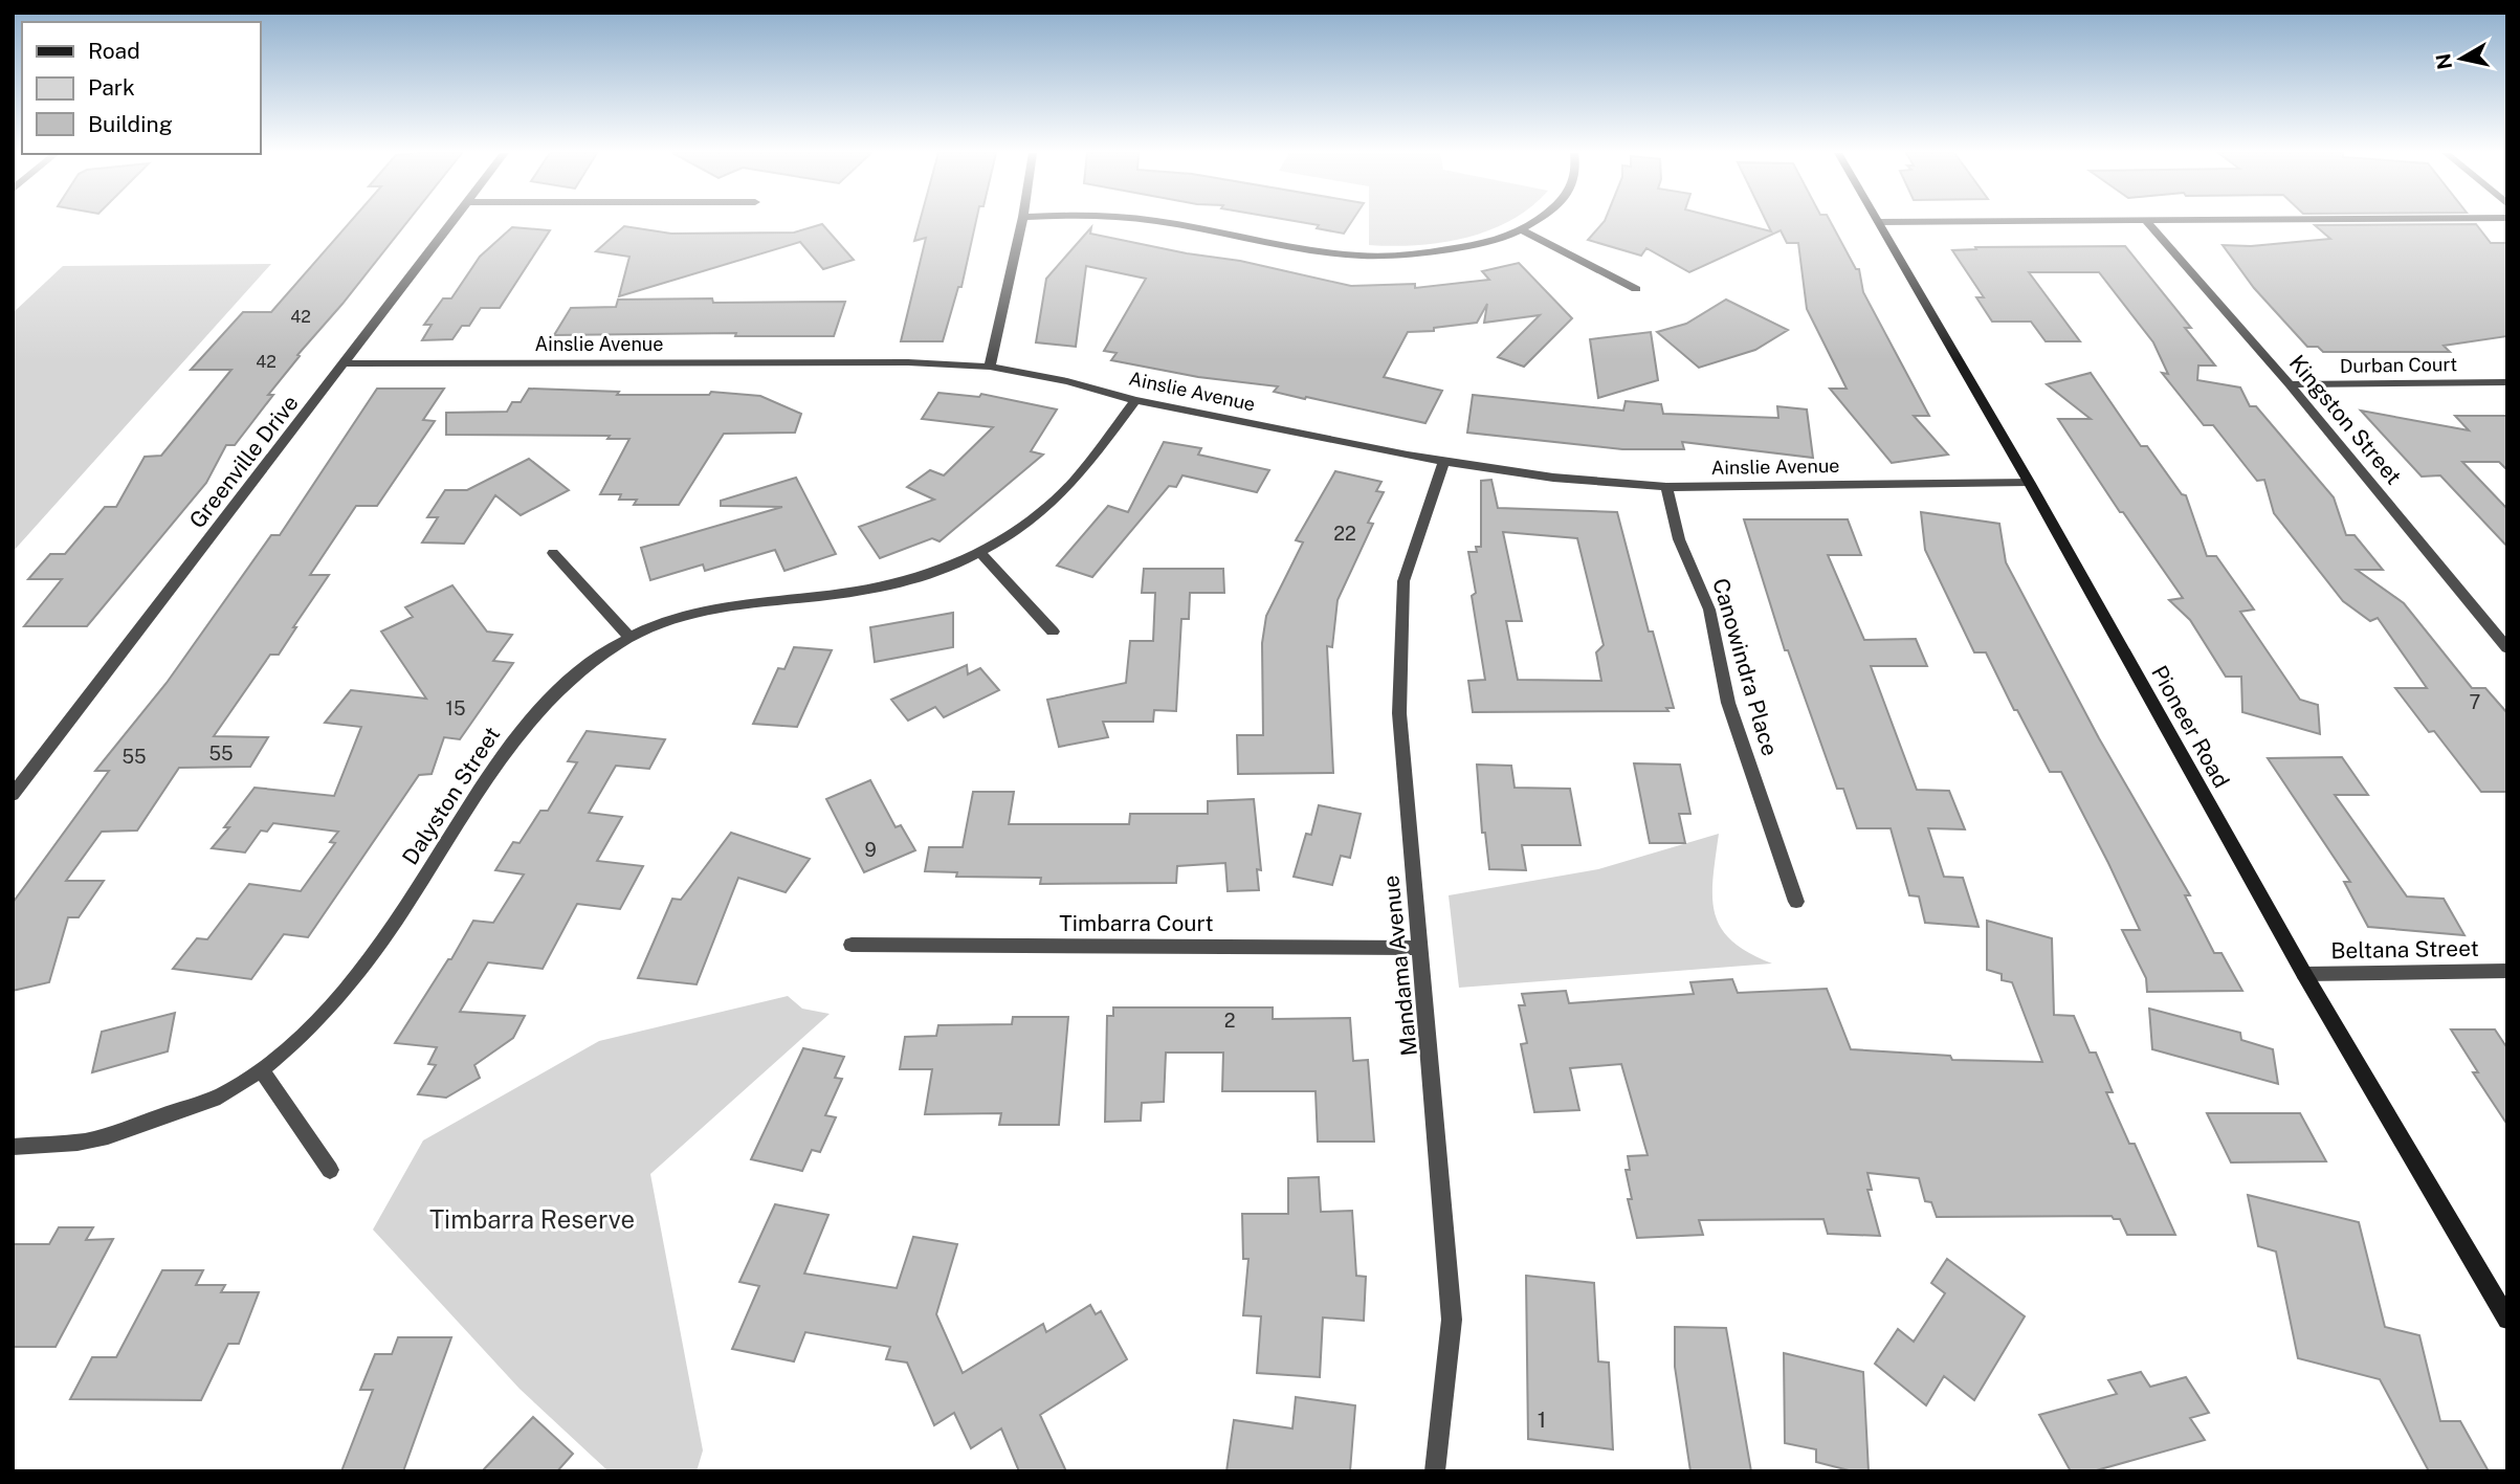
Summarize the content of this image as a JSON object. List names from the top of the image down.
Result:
{
  "streets": {
    "main road": ["Pioneer Road"],
    "street": [
      "Ainslie Avenue",
      "Durban Court",
      "Kingston Street",
      "Greenville Drive",
      "Canowindra Place",
      "Dalyston Street",
      "Timbarra Court",
      "Beltana Street",
      "Mandama Avenue"
    ]
  },
  "crossings": [
    ["Ainslie Avenue", "Greenville Drive"],
    ["Ainslie Avenue", "Canowindra Place"],
    ["Ainslie Avenue", "Pioneer Road"],
    ["Ainslie Avenue", "Dalyston Street"],
    ["Ainslie Avenue", "Mandama Avenue"],
    ["Durban Court", "Kingston Street"],
    ["Pioneer Road", "Beltana Street"],
    ["Timbarra Court", "Mandama Avenue"]
  ],
  "parks": ["Timbarra Reserve"],
  "house_numbers": [
    "42",
    "42",
    "22",
    "7",
    "15",
    "55",
    "55",
    "9",
    "2",
    "1"
  ],
  "legend": ["Road", "Park", "Building"],
  "north": "left"
}
